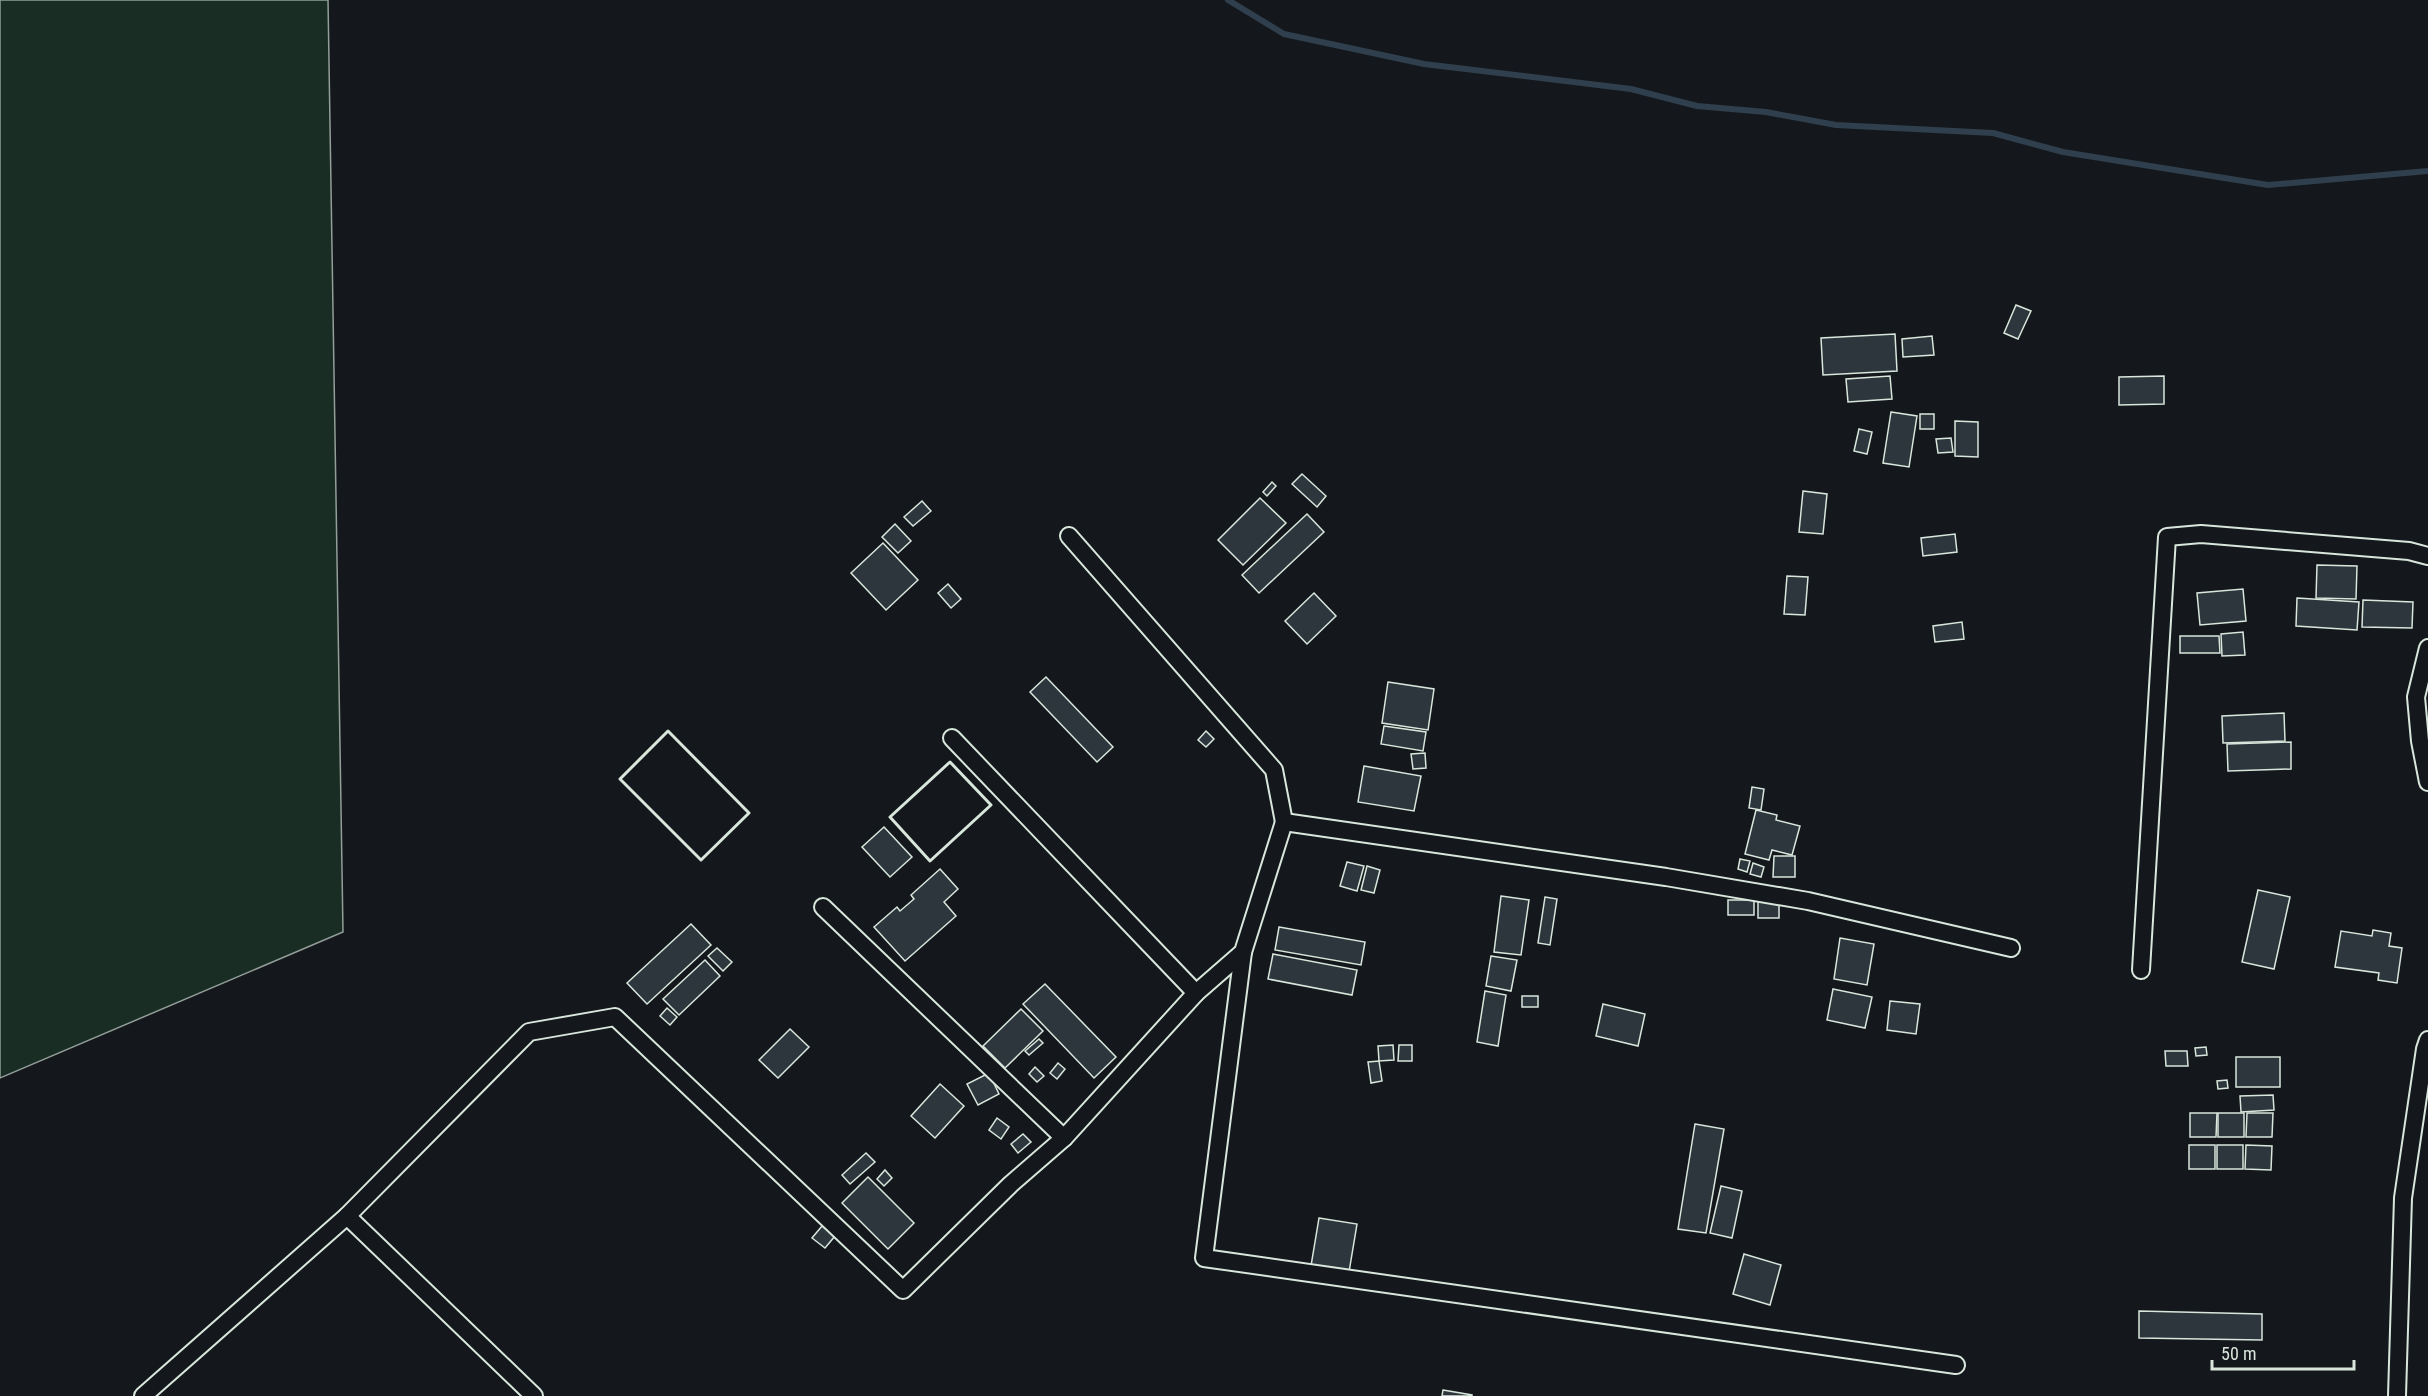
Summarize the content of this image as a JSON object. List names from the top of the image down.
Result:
{
  "scale_bar": "50 m"
}
